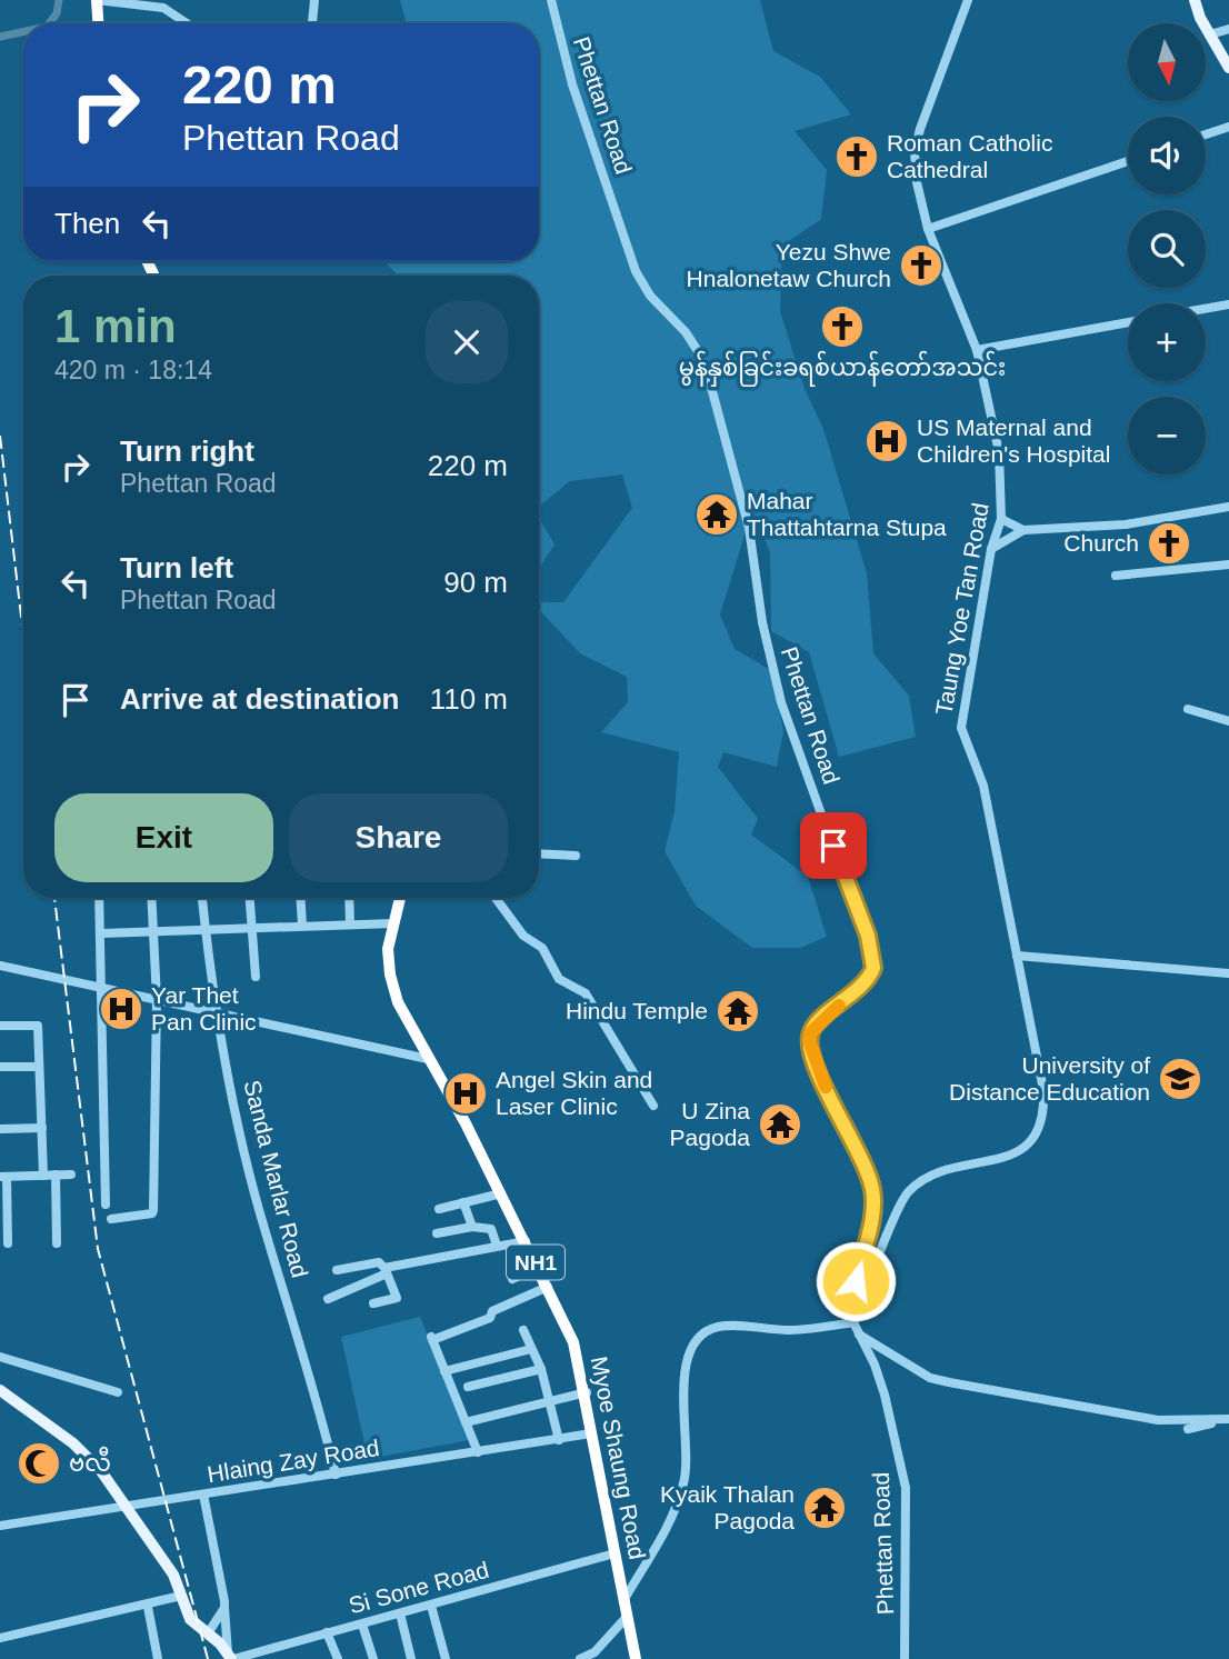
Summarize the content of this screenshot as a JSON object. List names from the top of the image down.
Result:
{
  "streets": {
    "highway": ["NH1", "Myoe Shaung Road"],
    "street": [
      "Phettan Road",
      "Taung Yoe Tan Road",
      "Sanda Marlar Road",
      "Hlaing Zay Road",
      "Si Sone Road"
    ]
  },
  "crossings": [
    ["Phettan Road", "Taung Yoe Tan Road"],
    ["Sanda Marlar Road", "Hlaing Zay Road"],
    ["Myoe Shaung Road", "Hlaing Zay Road"],
    ["Myoe Shaung Road", "Si Sone Road"]
  ],
  "places": {
    "church": [
      "Roman Catholic Cathedral",
      "Yezu Shwe Hnalonetaw Church",
      "မွန်နှစ်ခြင်းခရစ်ယာန်တော်အသင်း",
      "Church"
    ],
    "hospital": ["US Maternal and Children's Hospital", "Yar Thet Pan Clinic", "Angel Skin and Laser Clinic"],
    "temple": [
      "Mahar Thattahtarna Stupa",
      "Hindu Temple",
      "U Zina Pagoda",
      "Kyaik Thalan Pagoda"
    ],
    "school or university": ["University of Distance Education"],
    "mosque": ["ဗလီ"]
  },
  "north": "bottom",
  "page": {
    "map_buttons": ["+", "−"],
    "turn": ["220 m", "Phettan Road"],
    "then": "Then",
    "heading": ["1 min", "420 m · 18:14"],
    "list": [
      {
        "name": "Turn right",
        "note": "Phettan Road",
        "value": "220 m"
      },
      {
        "name": "Turn left",
        "note": "Phettan Road",
        "value": "90 m"
      },
      {
        "name": "Arrive at destination",
        "value": "110 m"
      }
    ],
    "buttons": ["Exit", "Share"]
  }
}
